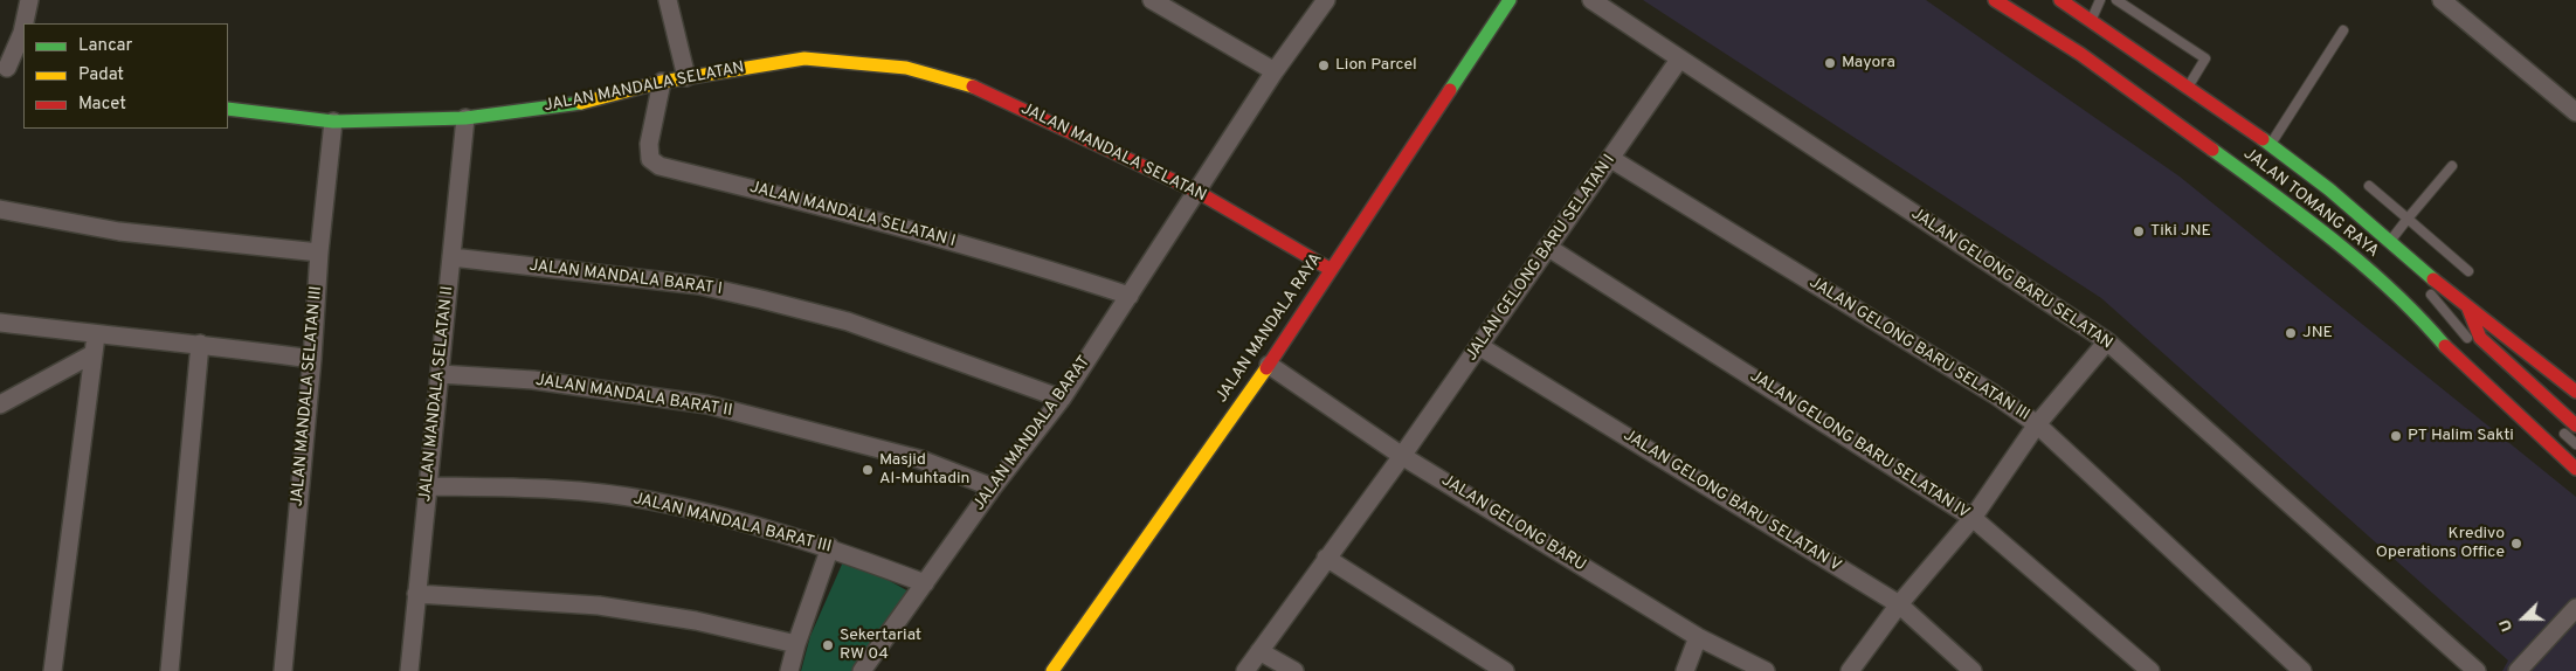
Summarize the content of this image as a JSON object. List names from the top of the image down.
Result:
{
  "streets": {
    "main road": ["JALAN MANDALA SELATAN", "JALAN TOMANG RAYA", "JALAN MANDALA RAYA"],
    "street": [
      "JALAN MANDALA SELATAN I",
      "JALAN GELONG BARU SELATAN I",
      "JALAN MANDALA BARAT I",
      "JALAN GELONG BARU SELATAN",
      "JALAN GELONG BARU SELATAN III",
      "JALAN MANDALA SELATAN II",
      "JALAN MANDALA SELATAN III",
      "JALAN MANDALA BARAT II",
      "JALAN MANDALA BARAT",
      "JALAN GELONG BARU SELATAN IV",
      "JALAN GELONG BARU SELATAN V",
      "JALAN MANDALA BARAT III",
      "JALAN GELONG BARU"
    ]
  },
  "crossings": [
    ["JALAN MANDALA SELATAN", "JALAN MANDALA SELATAN I"],
    ["JALAN MANDALA SELATAN", "JALAN MANDALA RAYA"],
    ["JALAN MANDALA SELATAN", "JALAN MANDALA SELATAN II"],
    ["JALAN MANDALA SELATAN", "JALAN MANDALA SELATAN III"],
    ["JALAN MANDALA SELATAN", "JALAN MANDALA BARAT"],
    ["JALAN MANDALA SELATAN I", "JALAN MANDALA BARAT"],
    ["JALAN GELONG BARU SELATAN I", "JALAN GELONG BARU SELATAN"],
    ["JALAN GELONG BARU SELATAN I", "JALAN GELONG BARU SELATAN III"],
    ["JALAN GELONG BARU SELATAN I", "JALAN GELONG BARU SELATAN IV"],
    ["JALAN GELONG BARU SELATAN I", "JALAN GELONG BARU SELATAN V"],
    ["JALAN GELONG BARU SELATAN I", "JALAN GELONG BARU"],
    ["JALAN MANDALA BARAT I", "JALAN MANDALA SELATAN II"],
    ["JALAN MANDALA BARAT I", "JALAN MANDALA BARAT"],
    ["JALAN MANDALA RAYA", "JALAN GELONG BARU"],
    ["JALAN MANDALA SELATAN II", "JALAN MANDALA BARAT II"],
    ["JALAN MANDALA SELATAN II", "JALAN MANDALA BARAT III"],
    ["JALAN MANDALA BARAT II", "JALAN MANDALA BARAT"],
    ["JALAN MANDALA BARAT", "JALAN MANDALA BARAT III"]
  ],
  "places": [
    "Mayora",
    "Lion Parcel",
    "Tiki JNE",
    "JNE",
    "PT Halim Sakti",
    "Masjid Al-Muhtadin",
    "Kredivo Operations Office",
    "Sekertariat RW 04"
  ],
  "legend": ["Lancar", "Padat", "Macet"],
  "north": "left"
}
